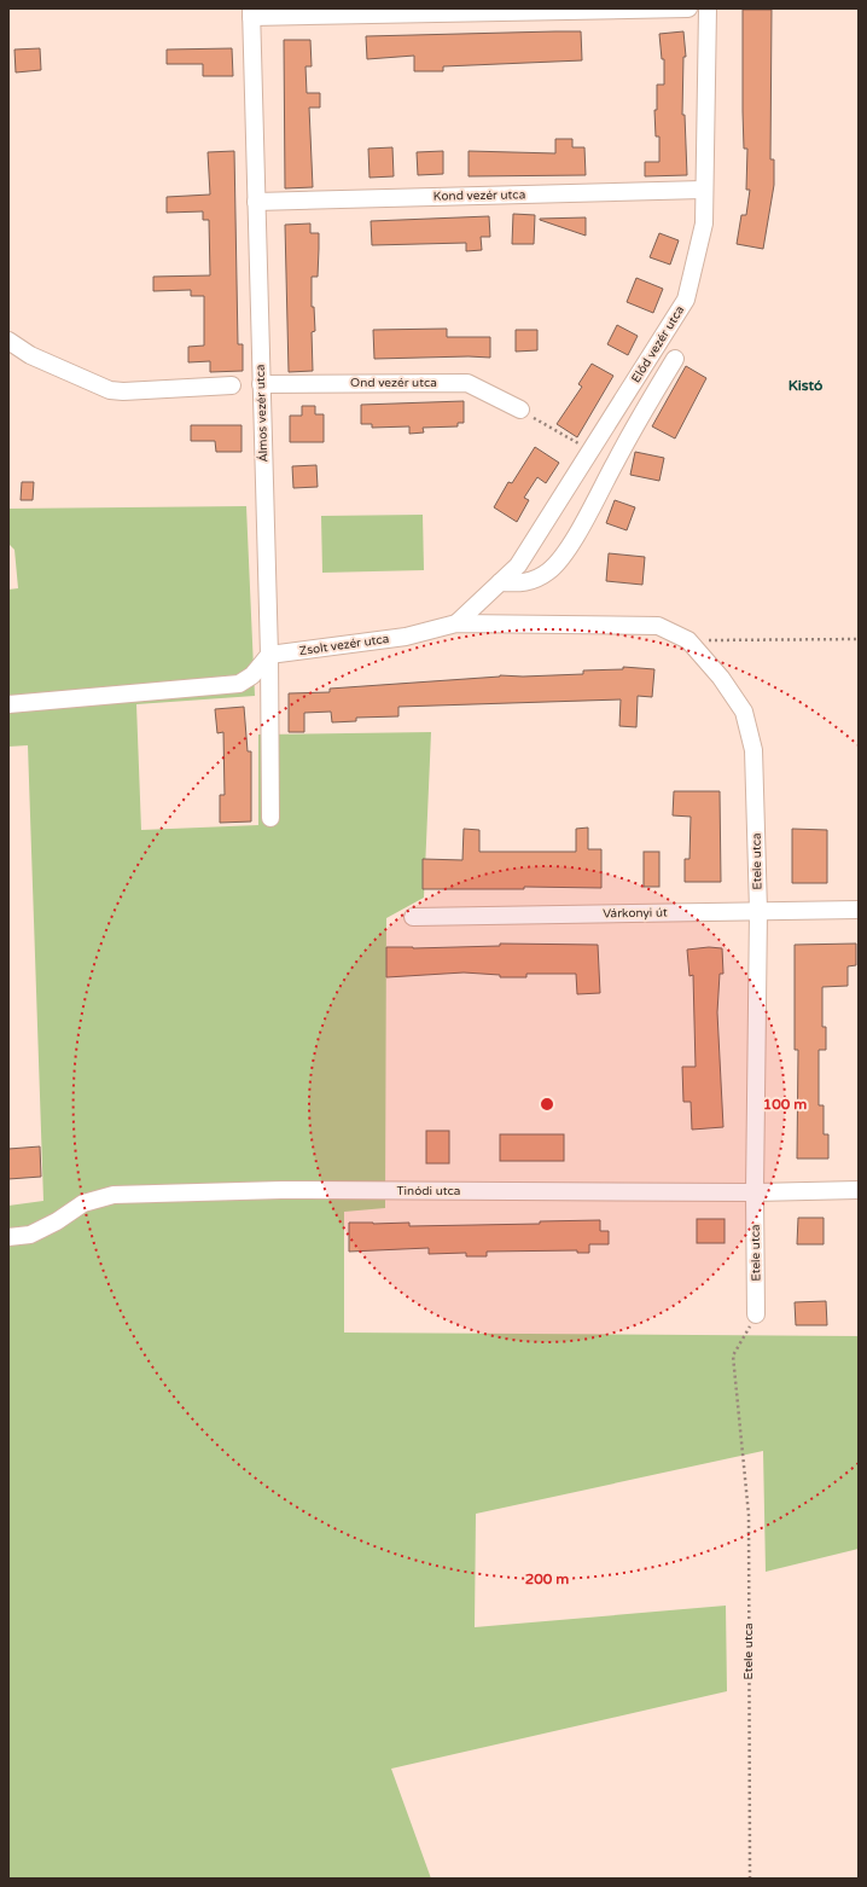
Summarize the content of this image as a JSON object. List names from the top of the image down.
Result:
{
  "streets": {
    "street": [
      "Kond vezér utca",
      "Előd vezér utca",
      "Ond vezér utca",
      "Álmos vezér utca",
      "Zsolt vezér utca",
      "Etele utca",
      "Várkonyi út",
      "Tinódi utca"
    ]
  },
  "crossings": [
    ["Kond vezér utca", "Előd vezér utca"],
    ["Kond vezér utca", "Álmos vezér utca"],
    ["Előd vezér utca", "Zsolt vezér utca"],
    ["Ond vezér utca", "Álmos vezér utca"],
    ["Álmos vezér utca", "Zsolt vezér utca"],
    ["Zsolt vezér utca", "Etele utca"],
    ["Etele utca", "Várkonyi út"],
    ["Etele utca", "Tinódi utca"]
  ],
  "districts": ["Kistó"],
  "rings": ["100 m", "200 m"]
}
